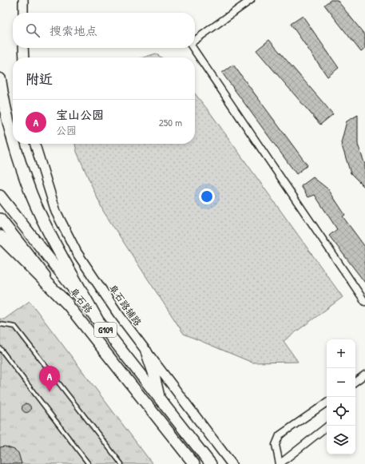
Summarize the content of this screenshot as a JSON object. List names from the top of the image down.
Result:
{
  "streets": {
    "highway": ["阜石路", "G109"],
    "main road": ["阜石路辅路"]
  },
  "page": {
    "search": "搜索地点",
    "heading": "附近",
    "list": [
      {
        "mark": "A",
        "name": "宝山公园",
        "note": "公园",
        "value": "250 m"
      }
    ],
    "map_buttons": ["+", "−"],
    "pins": "A"
  }
}
